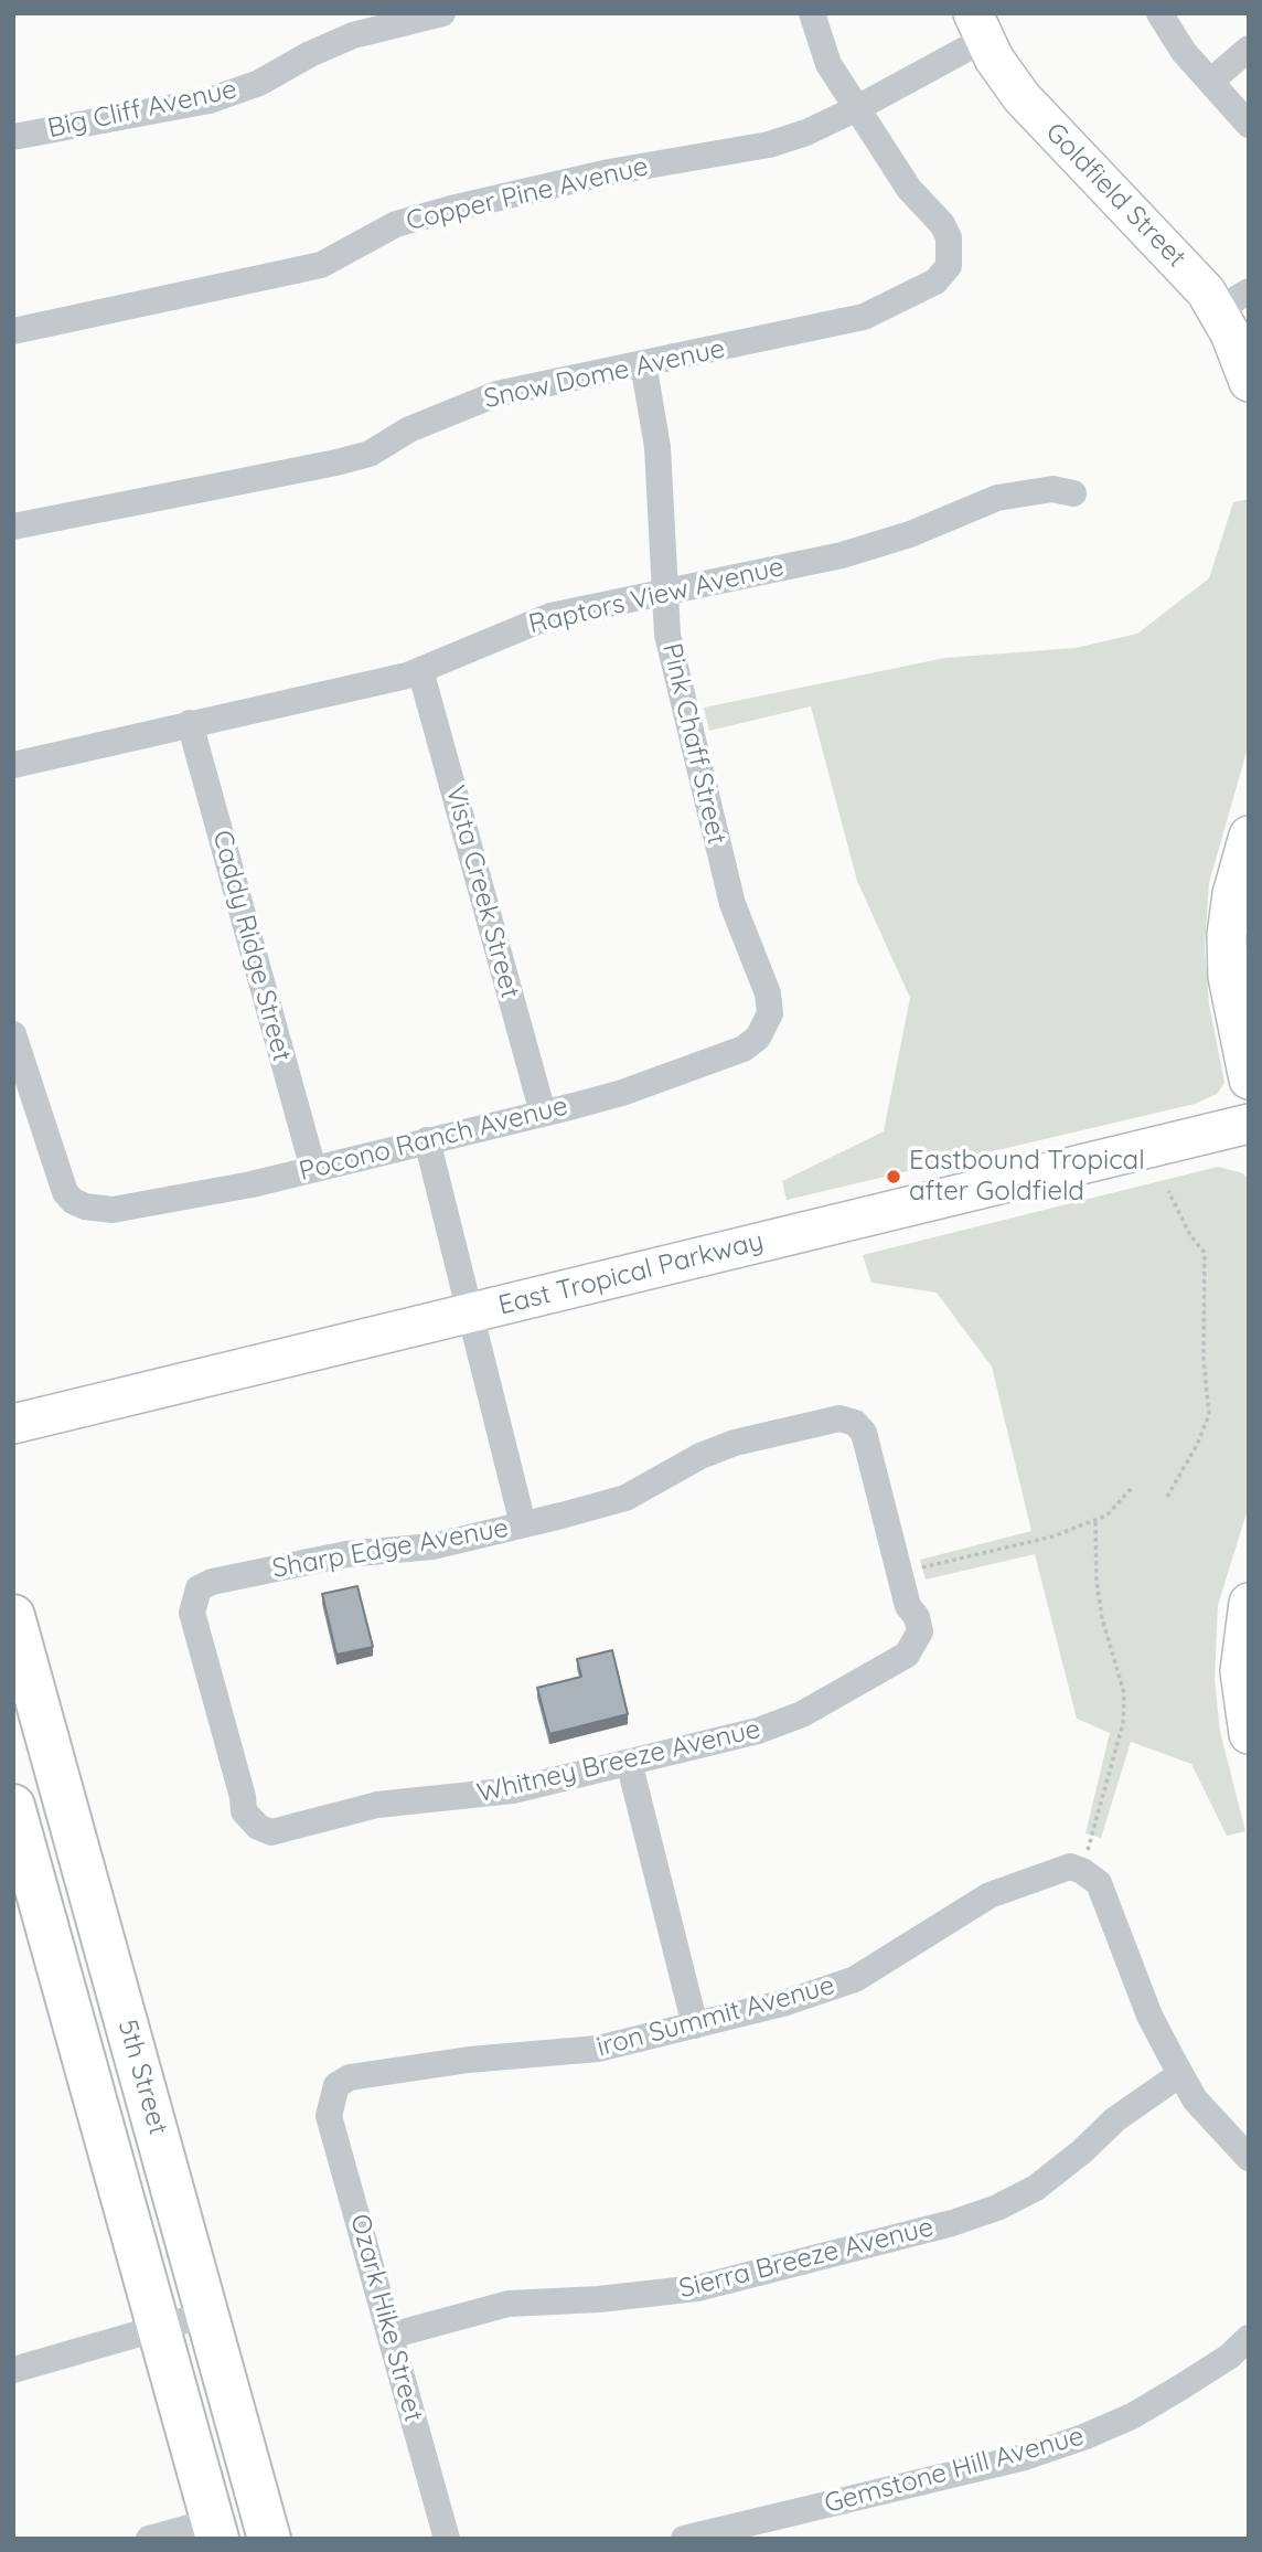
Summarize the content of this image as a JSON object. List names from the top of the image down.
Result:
{
  "streets": {
    "main road": ["Goldfield Street", "East Tropical Parkway", "5th Street"],
    "street": [
      "Big Cliff Avenue",
      "Copper Pine Avenue",
      "Snow Dome Avenue",
      "Raptors View Avenue",
      "Pink Chaff Street",
      "Vista Creek Street",
      "Caddy Ridge Street",
      "Pocono Ranch Avenue",
      "Sharp Edge Avenue",
      "Whitney Breeze Avenue",
      "iron Summit Avenue",
      "Sierra Breeze Avenue",
      "Ozark Hike Street",
      "Gemstone Hill Avenue"
    ]
  },
  "crossings": [
    ["Copper Pine Avenue", "Goldfield Street"],
    ["Copper Pine Avenue", "Snow Dome Avenue"],
    ["Snow Dome Avenue", "Pink Chaff Street"],
    ["Raptors View Avenue", "Pink Chaff Street"],
    ["Raptors View Avenue", "Vista Creek Street"],
    ["Raptors View Avenue", "Caddy Ridge Street"],
    ["Pink Chaff Street", "Pocono Ranch Avenue"],
    ["Vista Creek Street", "Pocono Ranch Avenue"],
    ["Caddy Ridge Street", "Pocono Ranch Avenue"],
    ["Sharp Edge Avenue", "Whitney Breeze Avenue"],
    ["iron Summit Avenue", "Ozark Hike Street"],
    ["Sierra Breeze Avenue", "Ozark Hike Street"]
  ],
  "places": ["Eastbound Tropical after Goldfield"]
}
